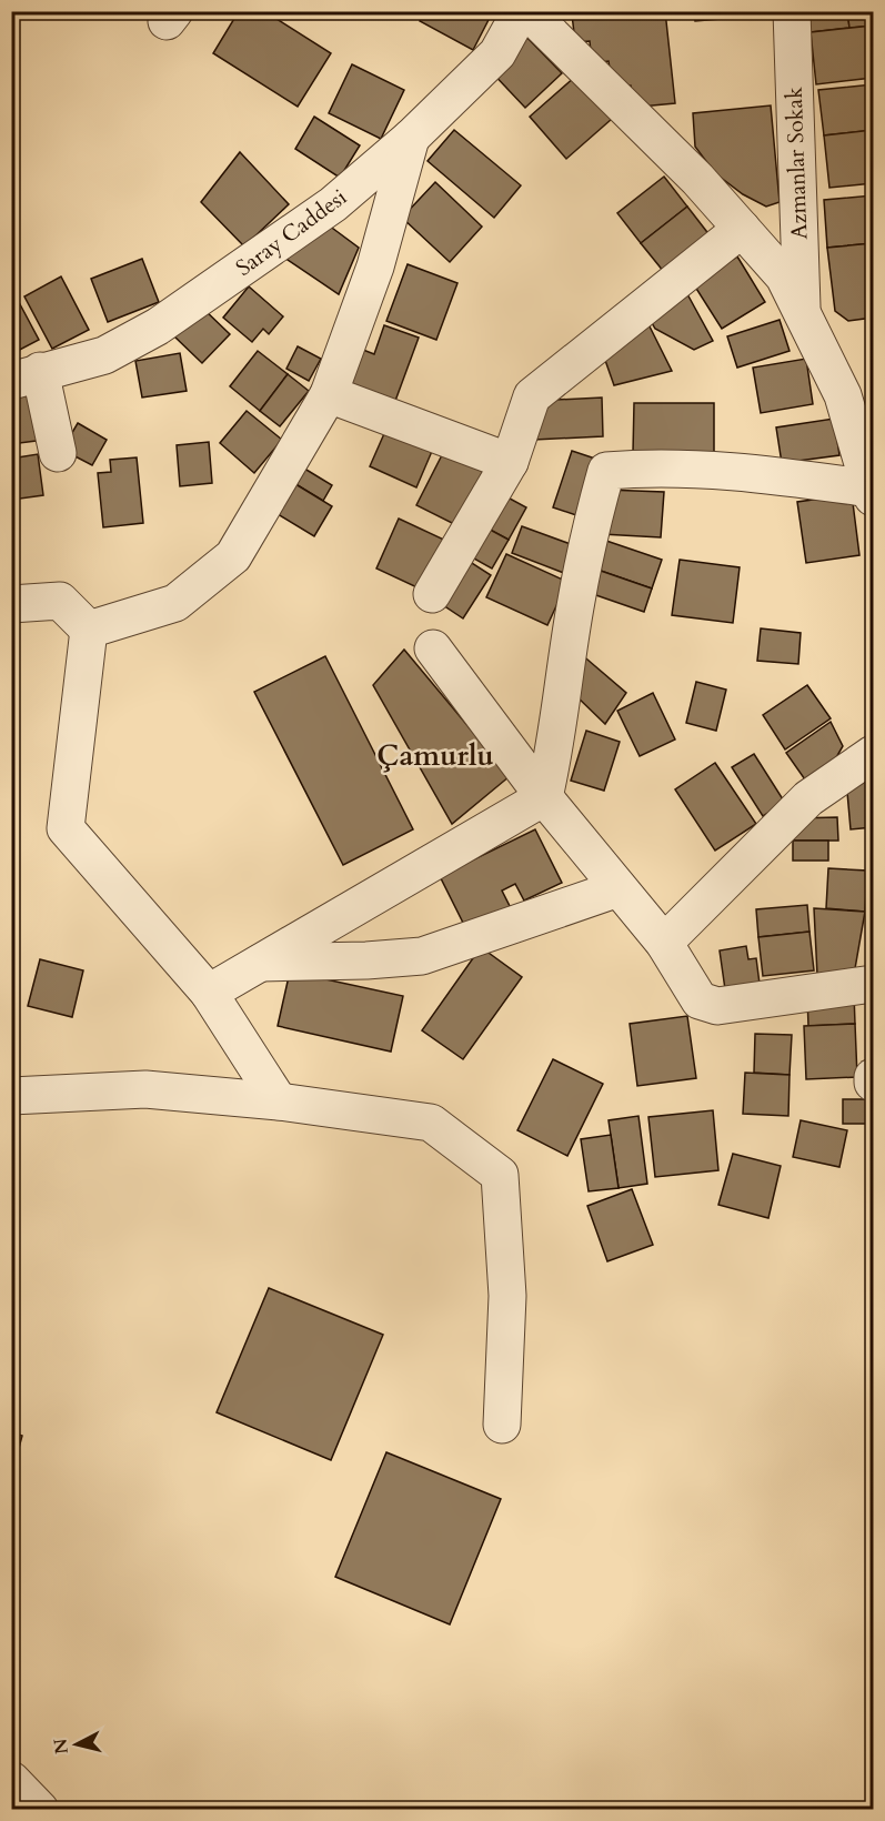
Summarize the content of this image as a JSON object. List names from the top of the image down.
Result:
{
  "streets": {
    "street": ["Azmanlar Sokak", "Saray Caddesi"]
  },
  "districts": ["Çamurlu"],
  "north": "left"
}
